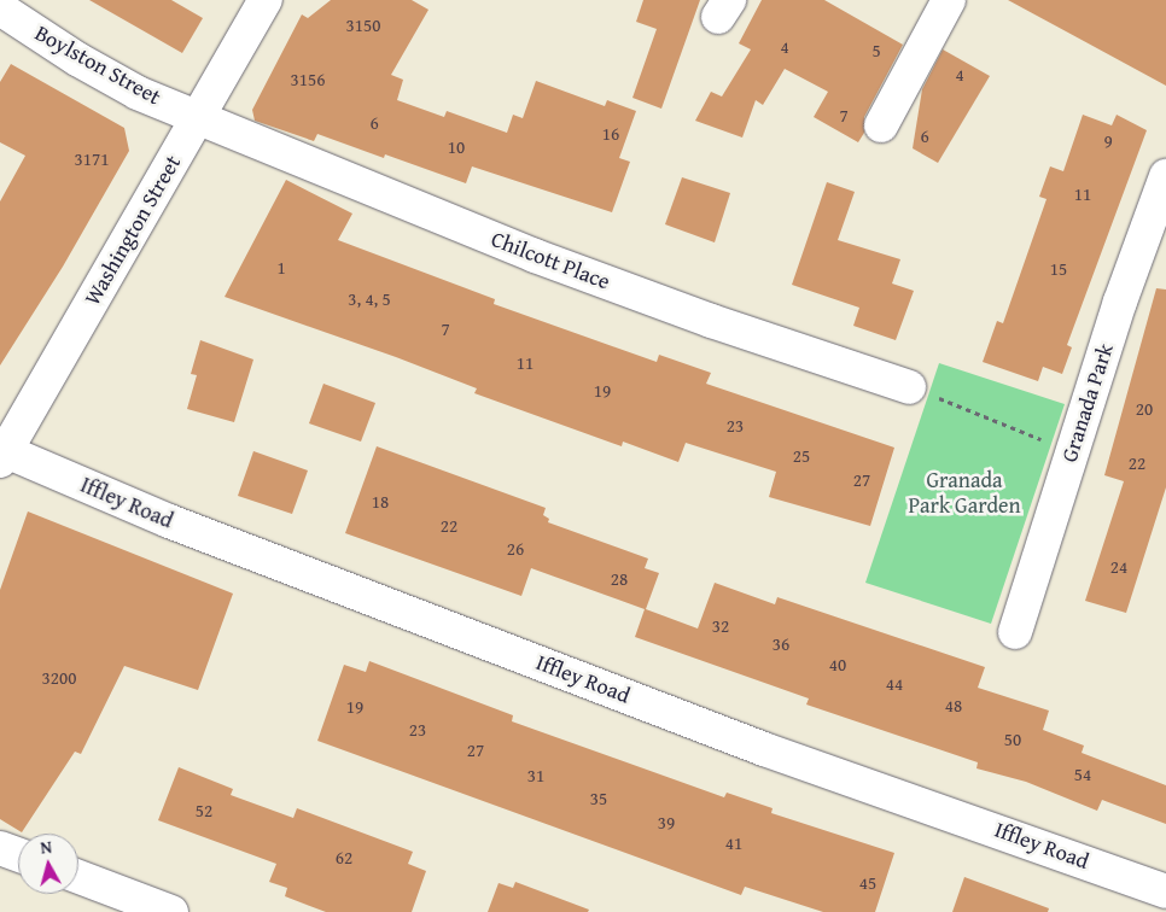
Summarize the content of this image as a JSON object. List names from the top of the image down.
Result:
{
  "streets": {
    "street": [
      "Boylston Street",
      "Washington Street",
      "Chilcott Place",
      "Granada Park",
      "Iffley Road"
    ]
  },
  "crossings": [
    ["Boylston Street", "Washington Street"],
    ["Boylston Street", "Chilcott Place"],
    ["Washington Street", "Chilcott Place"],
    ["Washington Street", "Iffley Road"]
  ],
  "parks": ["Granada Park Garden"],
  "house_numbers": [
    "3150",
    "4",
    "5",
    "4",
    "3156",
    "7",
    "6",
    "16",
    "6",
    "9",
    "10",
    "3171",
    "11",
    "1",
    "15",
    "3, 4, 5",
    "7",
    "11",
    "19",
    "20",
    "23",
    "25",
    "22",
    "27",
    "18",
    "22",
    "26",
    "24",
    "28",
    "32",
    "36",
    "40",
    "3200",
    "44",
    "48",
    "19",
    "23",
    "50",
    "27",
    "54",
    "31",
    "35",
    "52",
    "39",
    "41",
    "62",
    "45"
  ],
  "north": "top"
}
